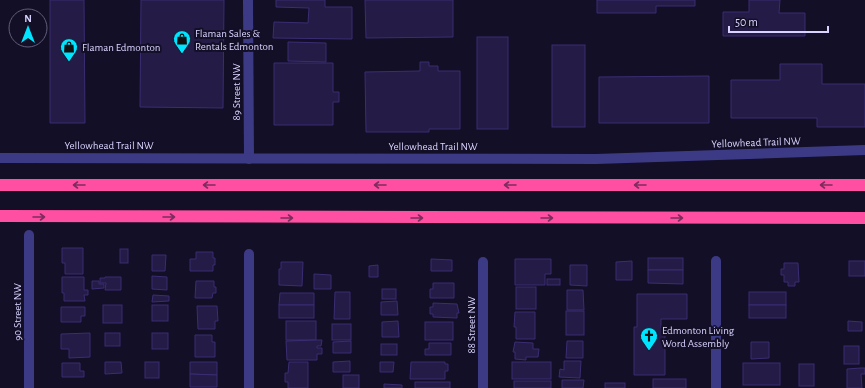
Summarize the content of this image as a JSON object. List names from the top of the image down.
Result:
{
  "streets": {
    "street": [
      "89 Street NW",
      "Yellowhead Trail NW",
      "90 Street NW",
      "88 Street NW"
    ]
  },
  "crossings": [
    ["89 Street NW", "Yellowhead Trail NW"]
  ],
  "places": {
    "shop": ["Flaman Sales & Rentals Edmonton", "Flaman Edmonton"],
    "church": ["Edmonton Living Word Assembly"]
  },
  "scale_bar": "50 m",
  "north": "top"
}
